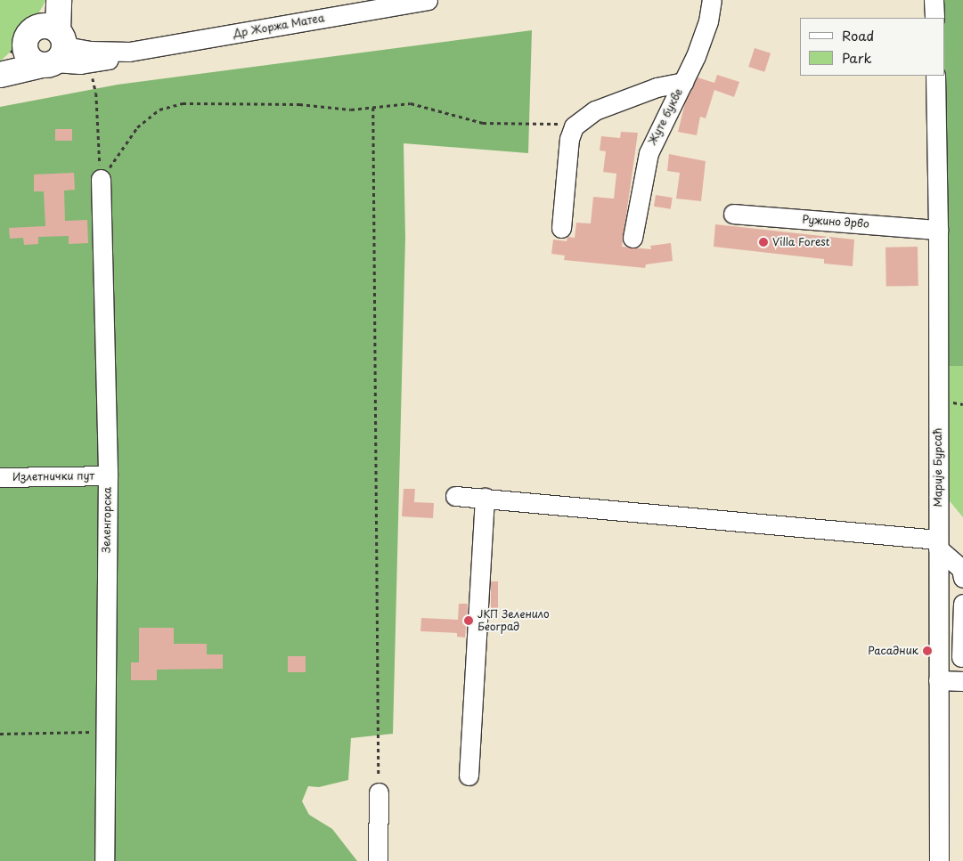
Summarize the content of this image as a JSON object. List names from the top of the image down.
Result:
{
  "streets": {
    "street": [
      "Др Жоржа Матеа",
      "Жуте букве",
      "Ружино дрво",
      "Марије Бурсаћ",
      "Излетнички пут",
      "Зеленгорска"
    ]
  },
  "crossings": [
    ["Ружино дрво", "Марије Бурсаћ"],
    ["Излетнички пут", "Зеленгорска"]
  ],
  "places": ["Villa Forest", "ЈКП Зеленило Београд", "Расадник"],
  "legend": ["Road", "Park"]
}
